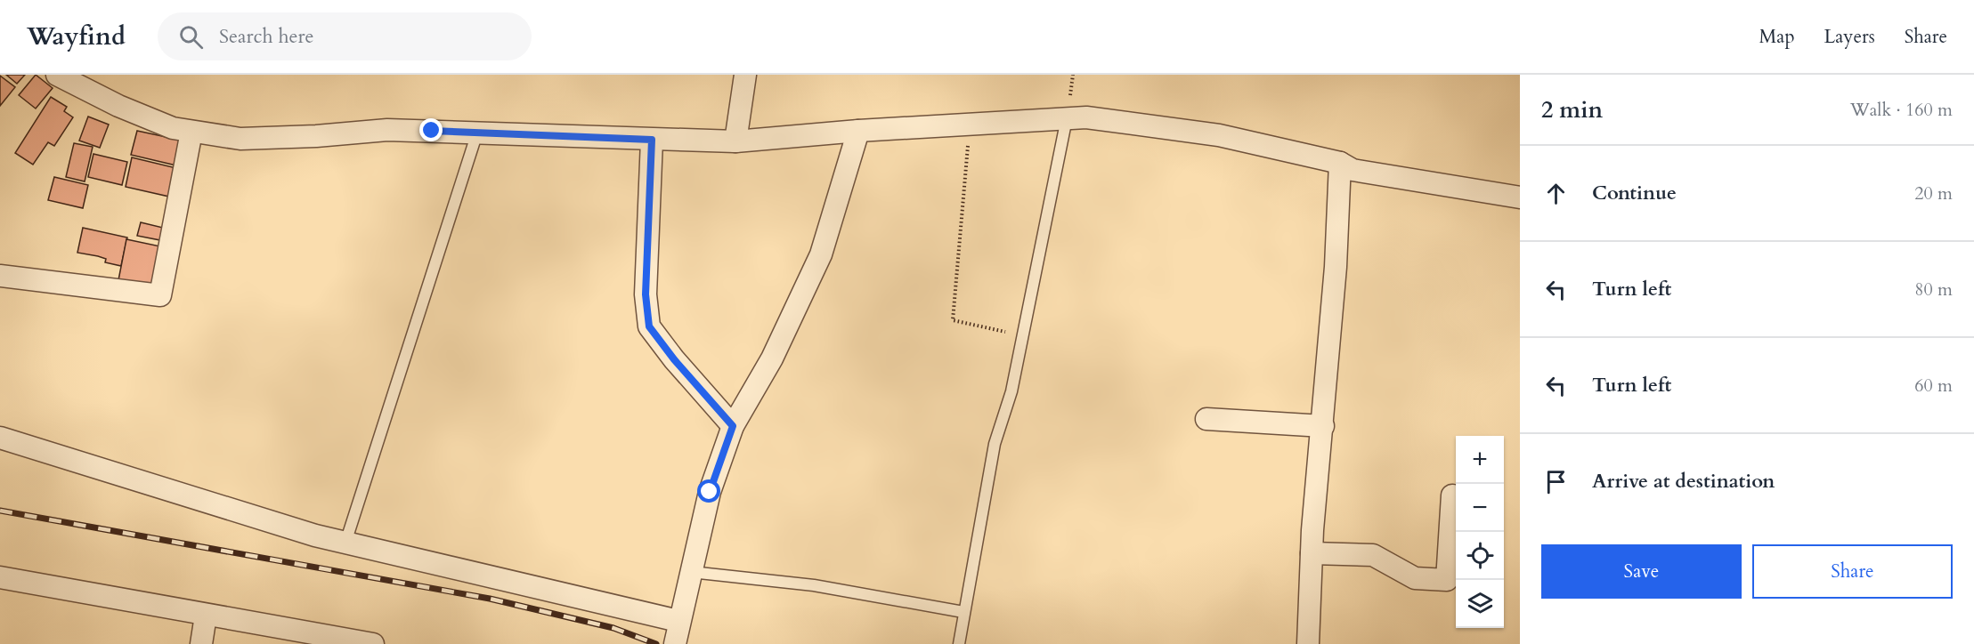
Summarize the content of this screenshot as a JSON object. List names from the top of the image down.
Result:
{
  "page": {
    "header": "Wayfind",
    "search": "Search here",
    "nav": ["Map", "Layers", "Share"],
    "heading": ["2 min", "Walk · 160 m"],
    "list": [
      ["Continue", "20 m"],
      ["Turn left", "80 m"],
      ["Turn left", "60 m"],
      "Arrive at destination"
    ],
    "map_buttons": ["+", "−"],
    "buttons": ["Save", "Share"]
  }
}
